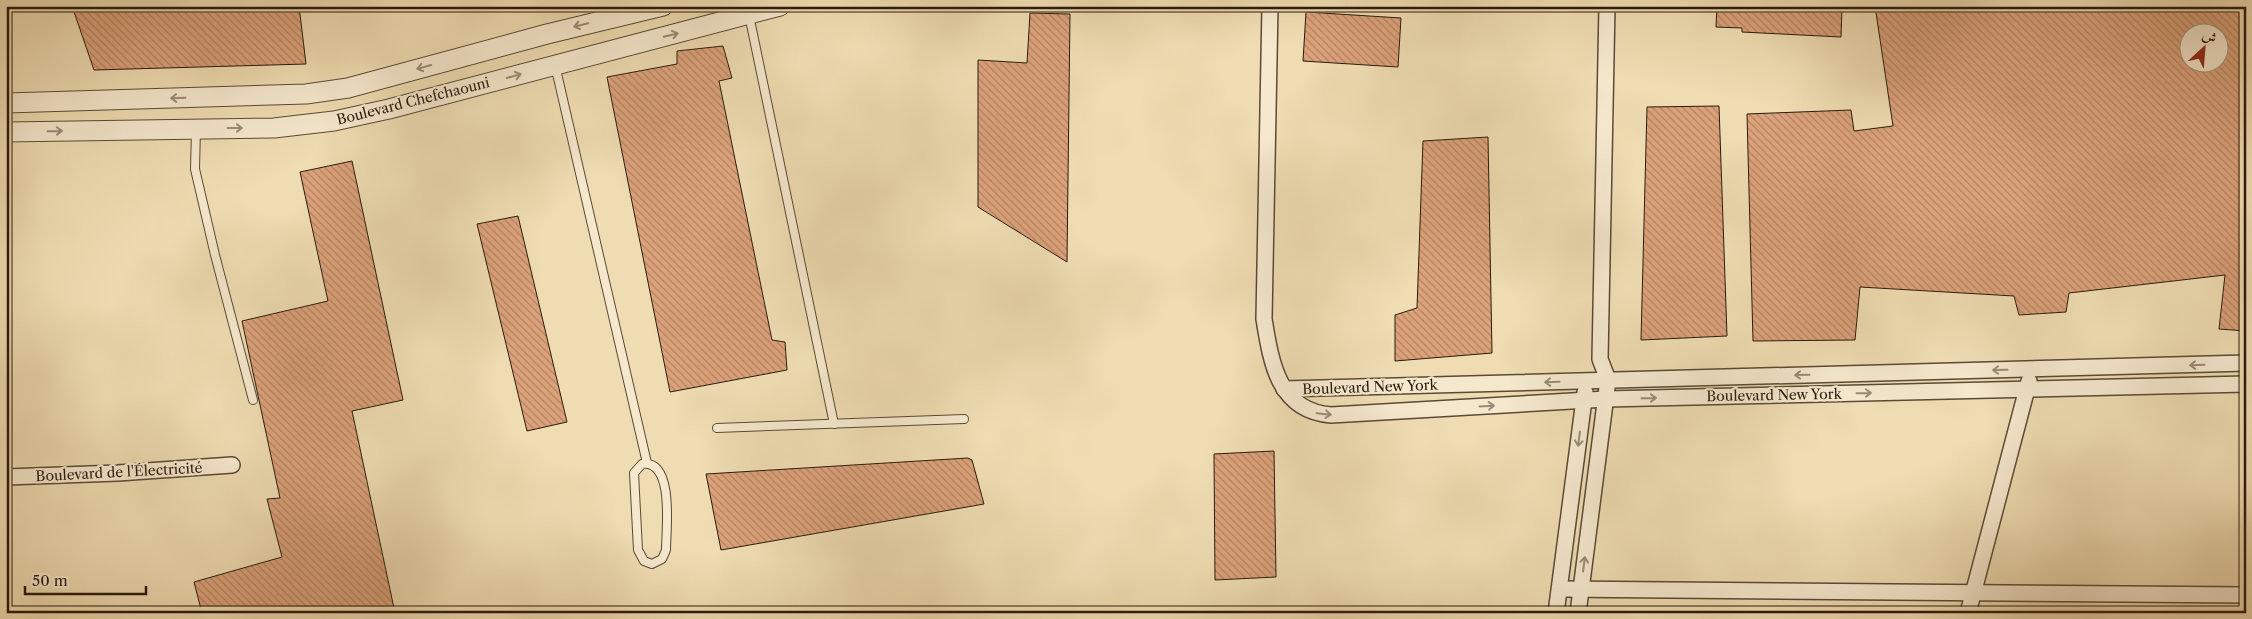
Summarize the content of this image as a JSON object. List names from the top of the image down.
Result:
{
  "streets": {
    "street": ["Boulevard Chefchaouni", "Boulevard New York", "Boulevard de l'Électricité"]
  },
  "scale_bar": "50 m",
  "north": "top right"
}
